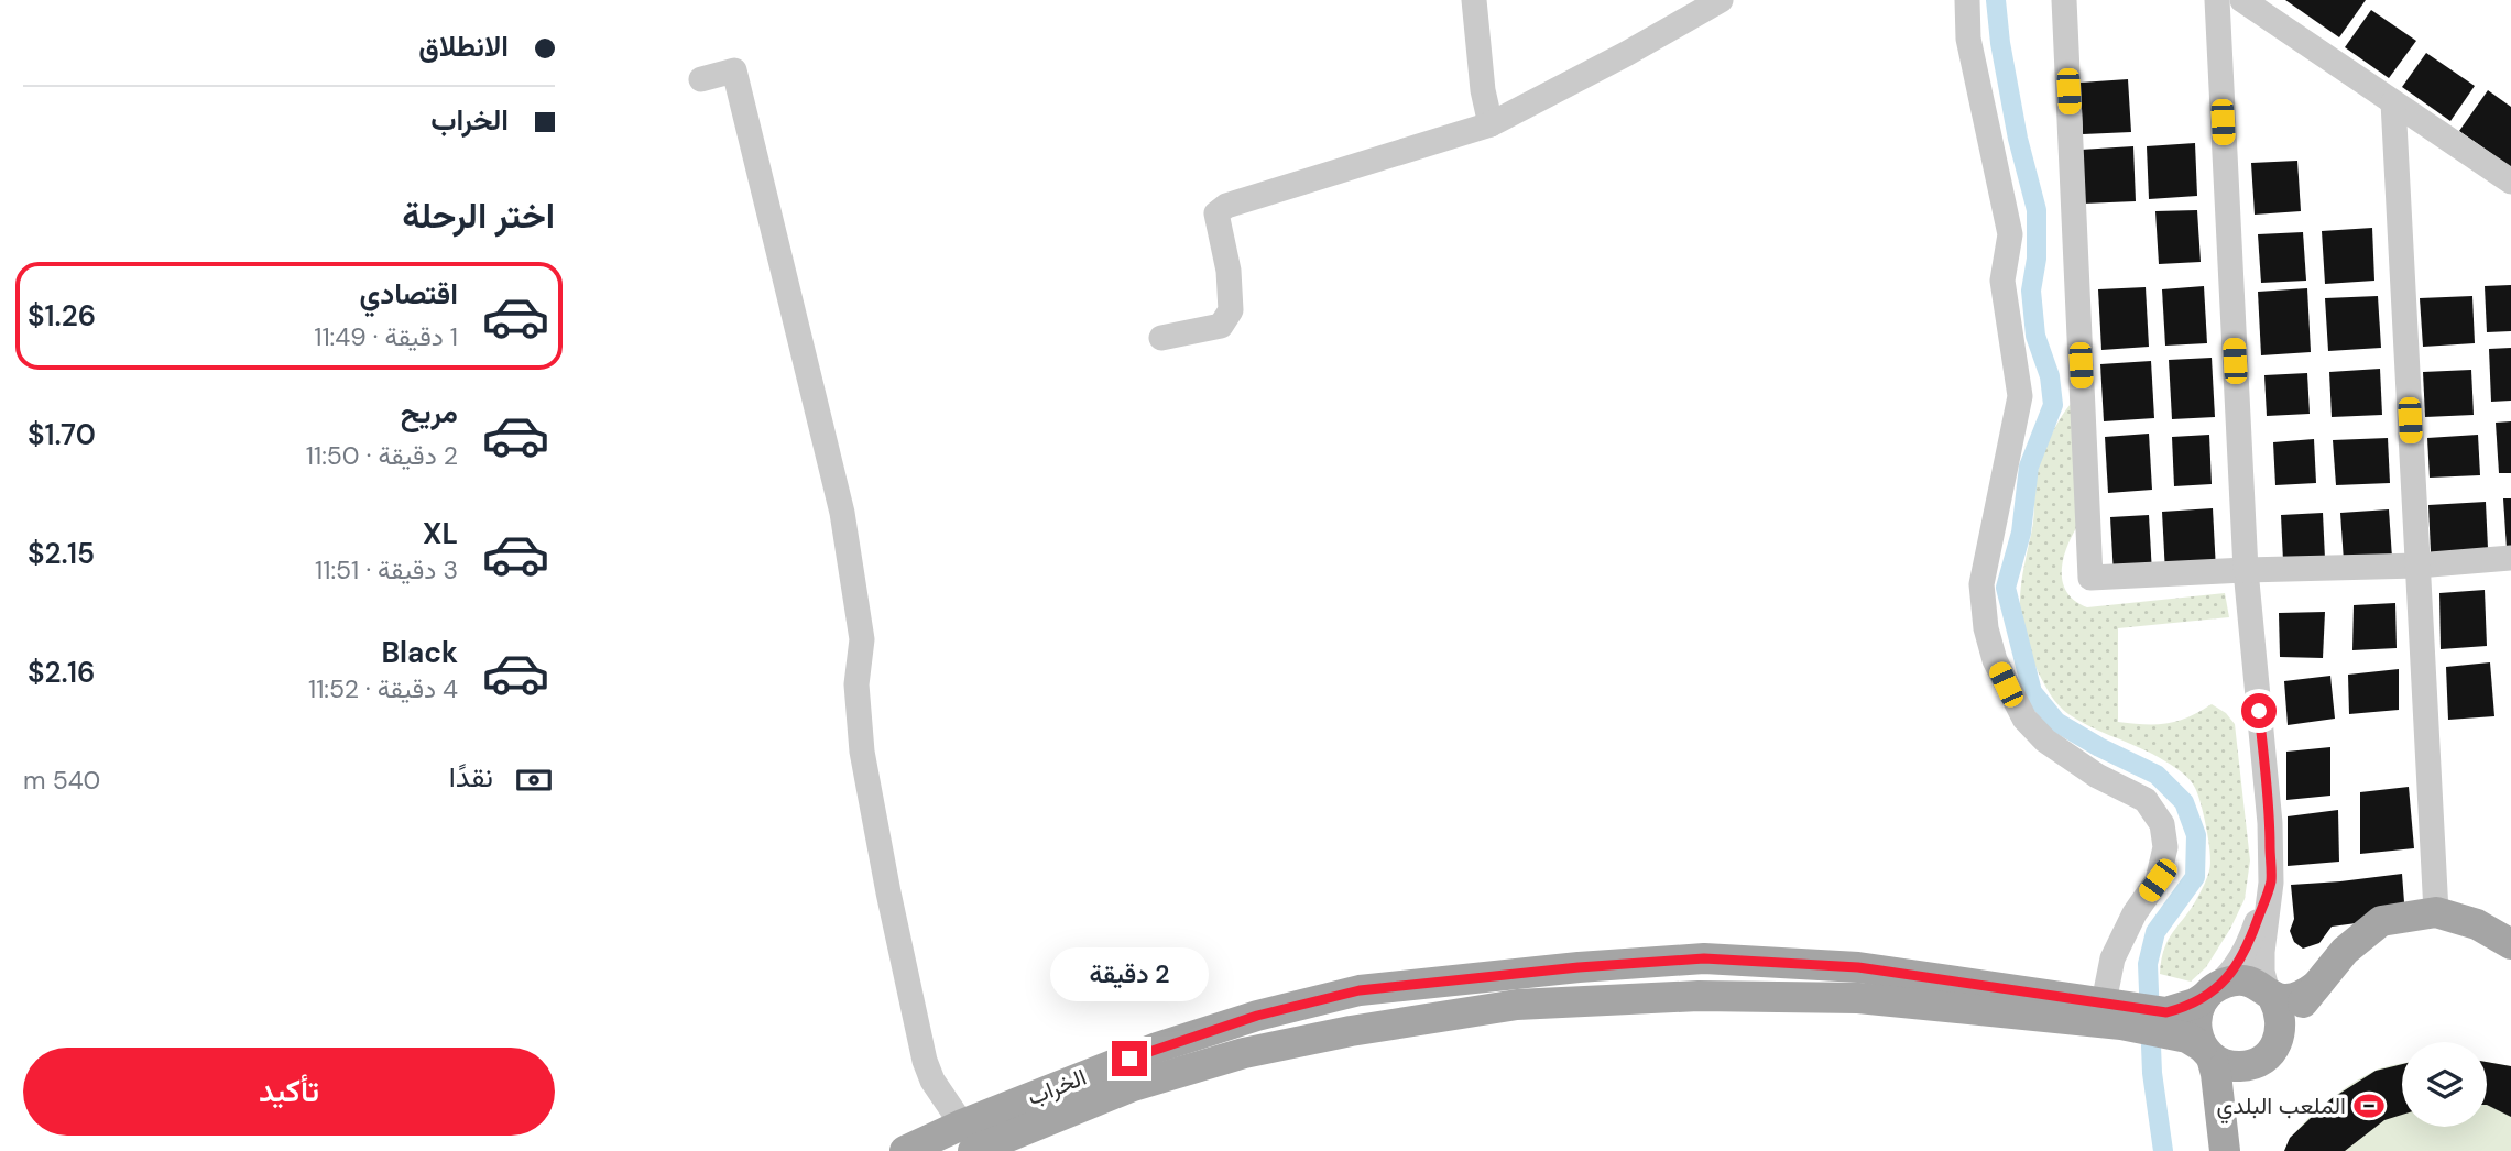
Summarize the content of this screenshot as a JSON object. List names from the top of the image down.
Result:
{
  "places": {
    "sports": ["الملعب البلدي"]
  },
  "page": {
    "banner": ["الانطلاق", "الخراب"],
    "heading": "اختر الرحلة",
    "list": [
      {
        "name": "اقتصادي",
        "note": "1 دقيقة · 11:49",
        "value": "$1.26"
      },
      {
        "name": "مريح",
        "note": "2 دقيقة · 11:50",
        "value": "$1.70"
      },
      {
        "name": "XL",
        "note": "3 دقيقة · 11:51",
        "value": "$2.15"
      },
      {
        "name": "Black",
        "note": "4 دقيقة · 11:52",
        "value": "$2.16"
      }
    ],
    "pay": ["نقدًا", "540 m"],
    "bubble": "2 دقيقة",
    "buttons": "تأكيد"
  }
}
